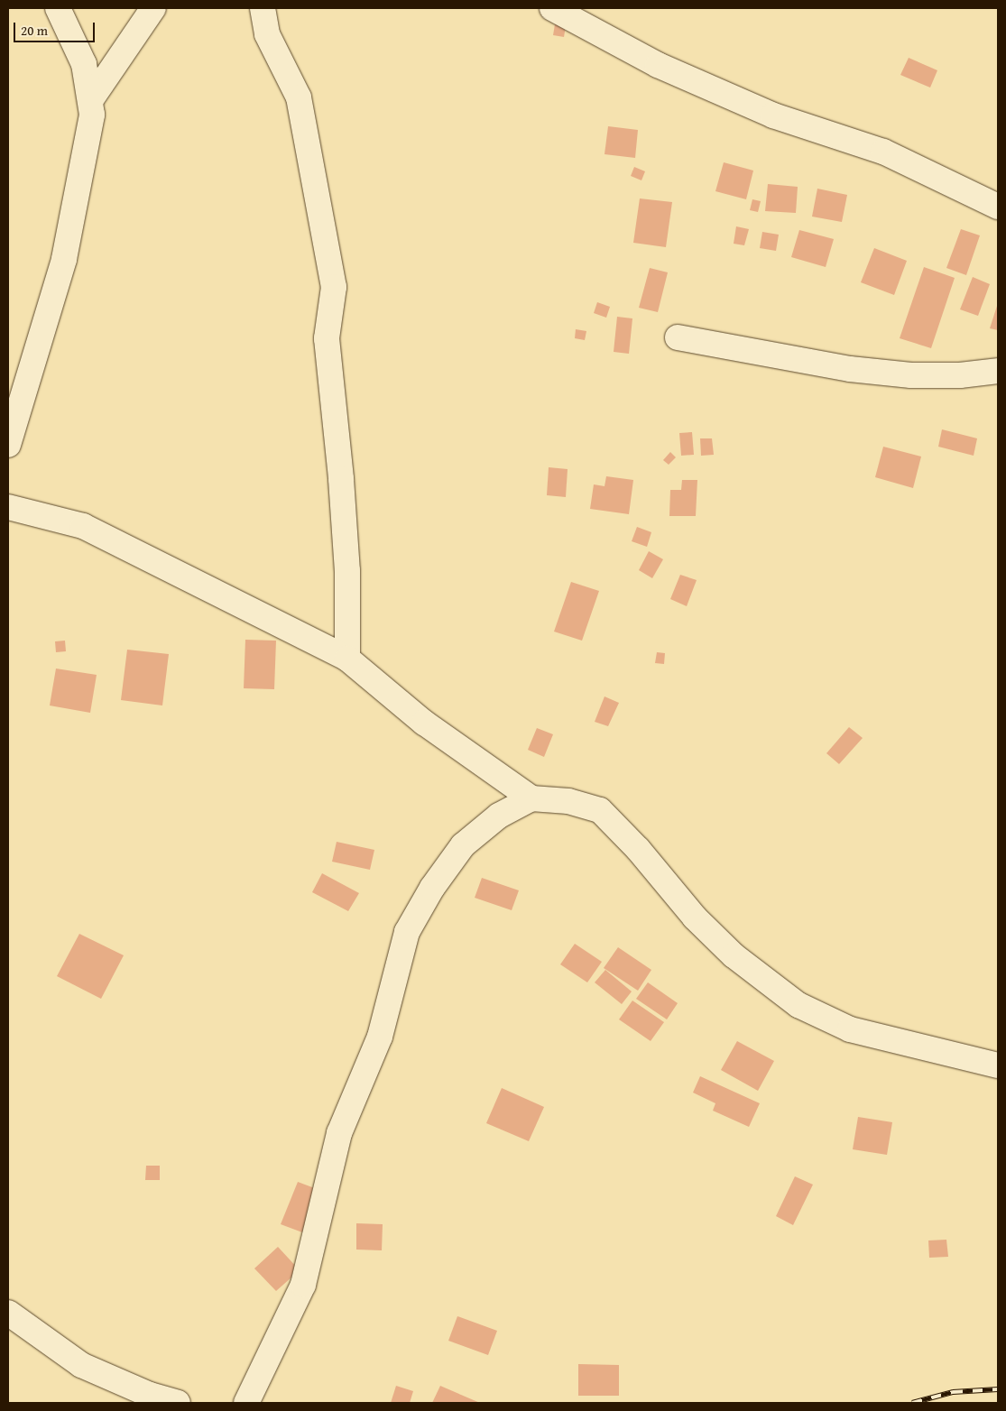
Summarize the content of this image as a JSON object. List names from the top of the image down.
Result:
{
  "scale_bar": "20 m"
}
